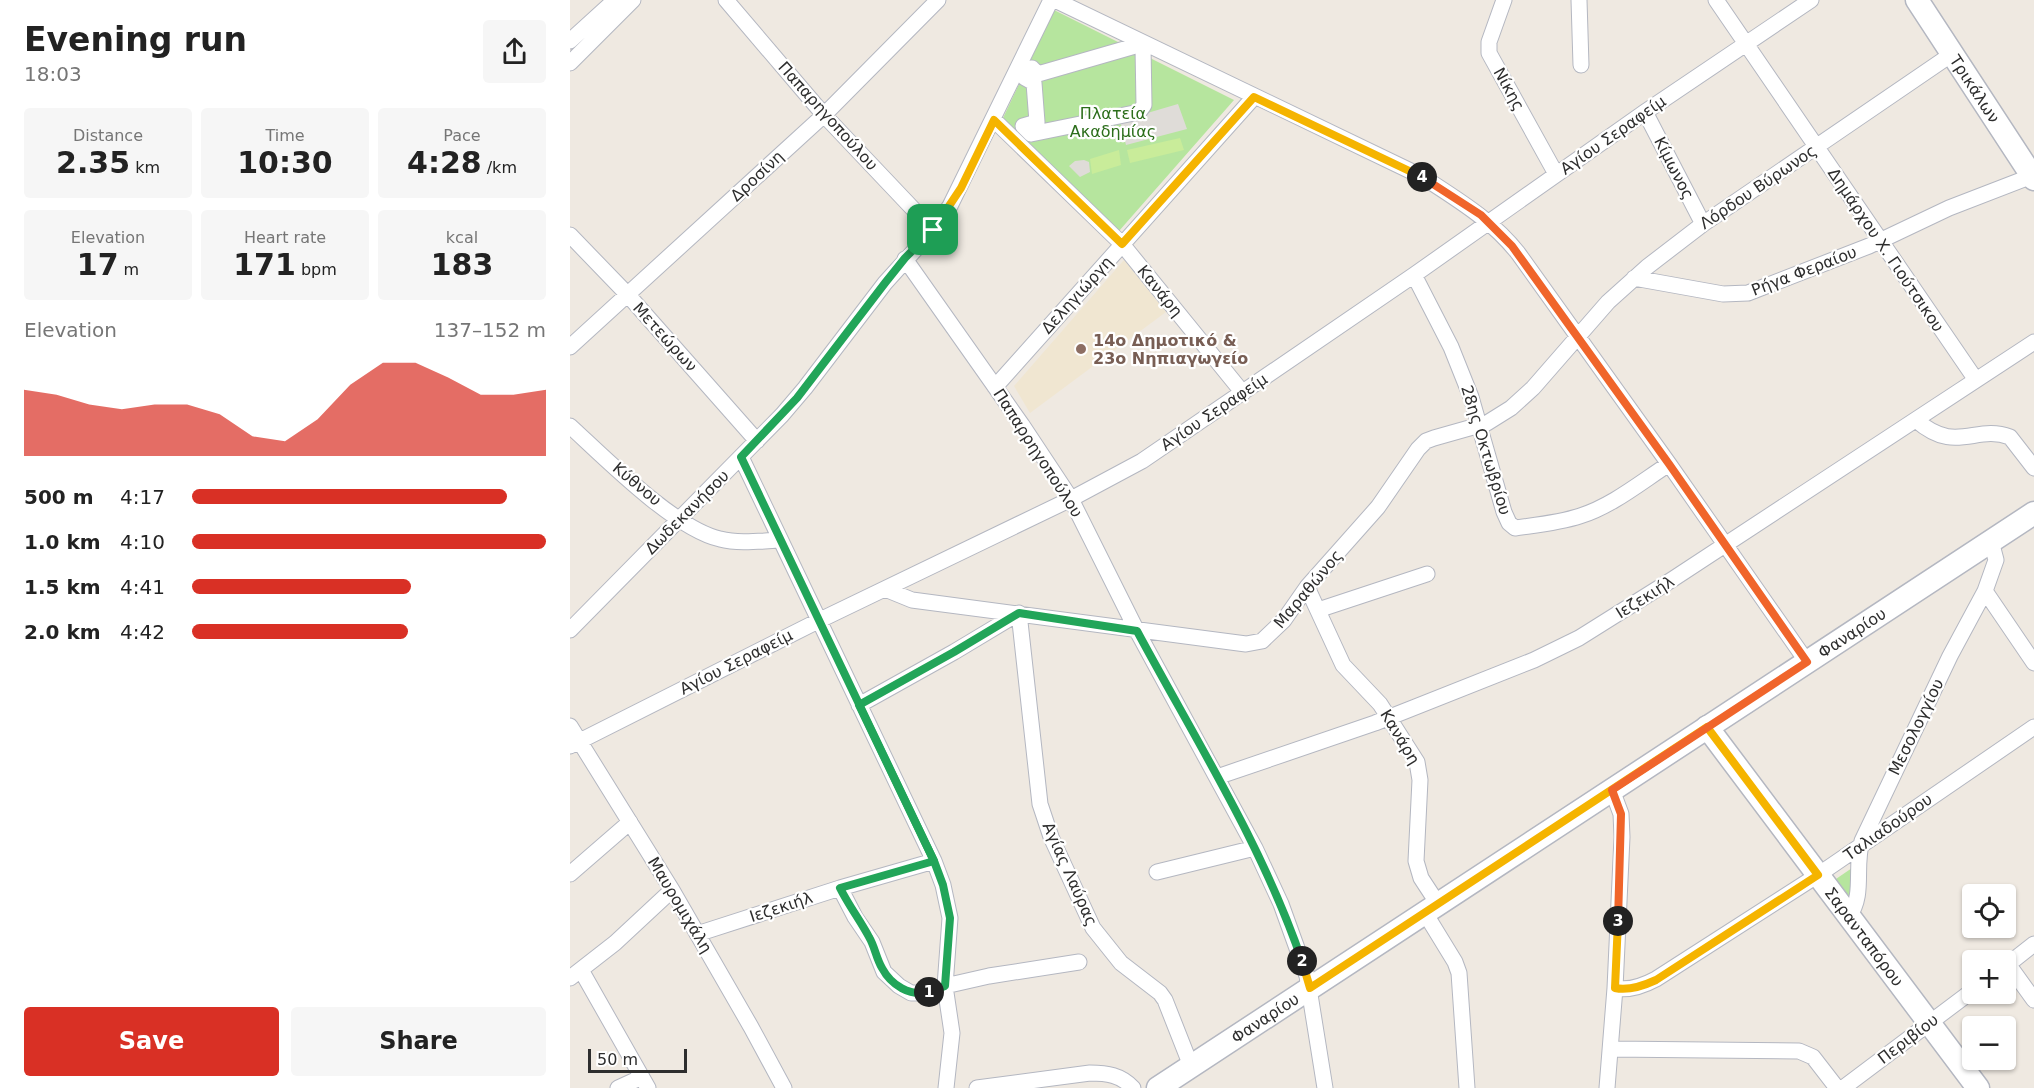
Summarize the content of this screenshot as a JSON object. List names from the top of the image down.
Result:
{
  "streets": {
    "main road": ["Τρικάλων", "Φαναρίου", "Σαρανταπόρου"],
    "street": [
      "Νίκης",
      "Παπαρηγοπούλου",
      "Αγίου Σεραφείμ",
      "Κίμωνος",
      "Δροσίνη",
      "Λόρδου Βύρωνος",
      "Δημάρχου Χ. Γιούτσικου",
      "Ρήγα Φεραίου",
      "Κανάρη",
      "Δεληγιώργη",
      "Μετεώρων",
      "28ης Οκτωβρίου",
      "Παπαρρηγοπούλου",
      "Κύθνου",
      "Δωδεκανήσου",
      "Μαραθώνος",
      "Ιεζεκιήλ",
      "Μεσολογγίου",
      "Ταλιαδούρου",
      "Αγίας Λαύρας",
      "Μαυρομιχάλη",
      "Περιβίου"
    ]
  },
  "crossings": [
    ["Νίκης", "Αγίου Σεραφείμ"],
    ["Τρικάλων", "Λόρδου Βύρωνος"],
    ["Τρικάλων", "Ρήγα Φεραίου"],
    ["Παπαρηγοπούλου", "Δροσίνη"],
    ["Παπαρηγοπούλου", "Δωδεκανήσου"],
    ["Αγίου Σεραφείμ", "Κίμωνος"],
    ["Αγίου Σεραφείμ", "Δημάρχου Χ. Γιούτσικου"],
    ["Αγίου Σεραφείμ", "Κανάρη"],
    ["Αγίου Σεραφείμ", "28ης Οκτωβρίου"],
    ["Αγίου Σεραφείμ", "Παπαρρηγοπούλου"],
    ["Αγίου Σεραφείμ", "Μαραθώνος"],
    ["Αγίου Σεραφείμ", "Μαυρομιχάλη"],
    ["Κίμωνος", "Λόρδου Βύρωνος"],
    ["Δροσίνη", "Μετεώρων"],
    ["Λόρδου Βύρωνος", "Δημάρχου Χ. Γιούτσικου"],
    ["Λόρδου Βύρωνος", "Ρήγα Φεραίου"],
    ["Λόρδου Βύρωνος", "Μαραθώνος"],
    ["Δημάρχου Χ. Γιούτσικου", "Ρήγα Φεραίου"],
    ["Δημάρχου Χ. Γιούτσικου", "Ιεζεκιήλ"],
    ["Κανάρη", "Δεληγιώργη"],
    ["Κανάρη", "Δωδεκανήσου"],
    ["Κανάρη", "Μαραθώνος"],
    ["Κανάρη", "Ιεζεκιήλ"],
    ["Κανάρη", "Φαναρίου"],
    ["Δεληγιώργη", "Παπαρρηγοπούλου"],
    ["Μετεώρων", "Δωδεκανήσου"],
    ["28ης Οκτωβρίου", "Μαραθώνος"],
    ["Παπαρρηγοπούλου", "Δωδεκανήσου"],
    ["Παπαρρηγοπούλου", "Μαραθώνος"],
    ["Παπαρρηγοπούλου", "Ιεζεκιήλ"],
    ["Παπαρρηγοπούλου", "Φαναρίου"],
    ["Κύθνου", "Δωδεκανήσου"],
    ["Μαραθώνος", "Αγίας Λαύρας"],
    ["Ιεζεκιήλ", "Μαυρομιχάλη"],
    ["Φαναρίου", "Μεσολογγίου"],
    ["Φαναρίου", "Αγίας Λαύρας"],
    ["Φαναρίου", "Σαρανταπόρου"],
    ["Μεσολογγίου", "Ταλιαδούρου"],
    ["Μεσολογγίου", "Σαρανταπόρου"],
    ["Ταλιαδούρου", "Σαρανταπόρου"],
    ["Σαρανταπόρου", "Περιβίου"]
  ],
  "parks": ["Πλατεία Ακαδημίας"],
  "places": ["14ο Δημοτικό & 23ο Νηπιαγωγείο"],
  "scale_bar": "50 m",
  "page": {
    "heading": ["Evening run", "18:03"],
    "stats": [
      ["Distance", "2.35 km"],
      ["Time", "10:30"],
      ["Pace", "4:28 /km"],
      ["Elevation", "17 m"],
      ["Heart rate", "171 bpm"],
      ["kcal", "183"]
    ],
    "pins": [
      "4",
      "3",
      "2",
      "1"
    ],
    "chart": ["Elevation", "137–152 m"],
    "list": [
      {
        "name": "500 m",
        "note": "4:17"
      },
      {
        "name": "1.0 km",
        "note": "4:10"
      },
      {
        "name": "1.5 km",
        "note": "4:41"
      },
      {
        "name": "2.0 km",
        "note": "4:42"
      }
    ],
    "map_buttons": ["+", "−"],
    "buttons": ["Save", "Share"],
    "scale": "50 m"
  }
}
